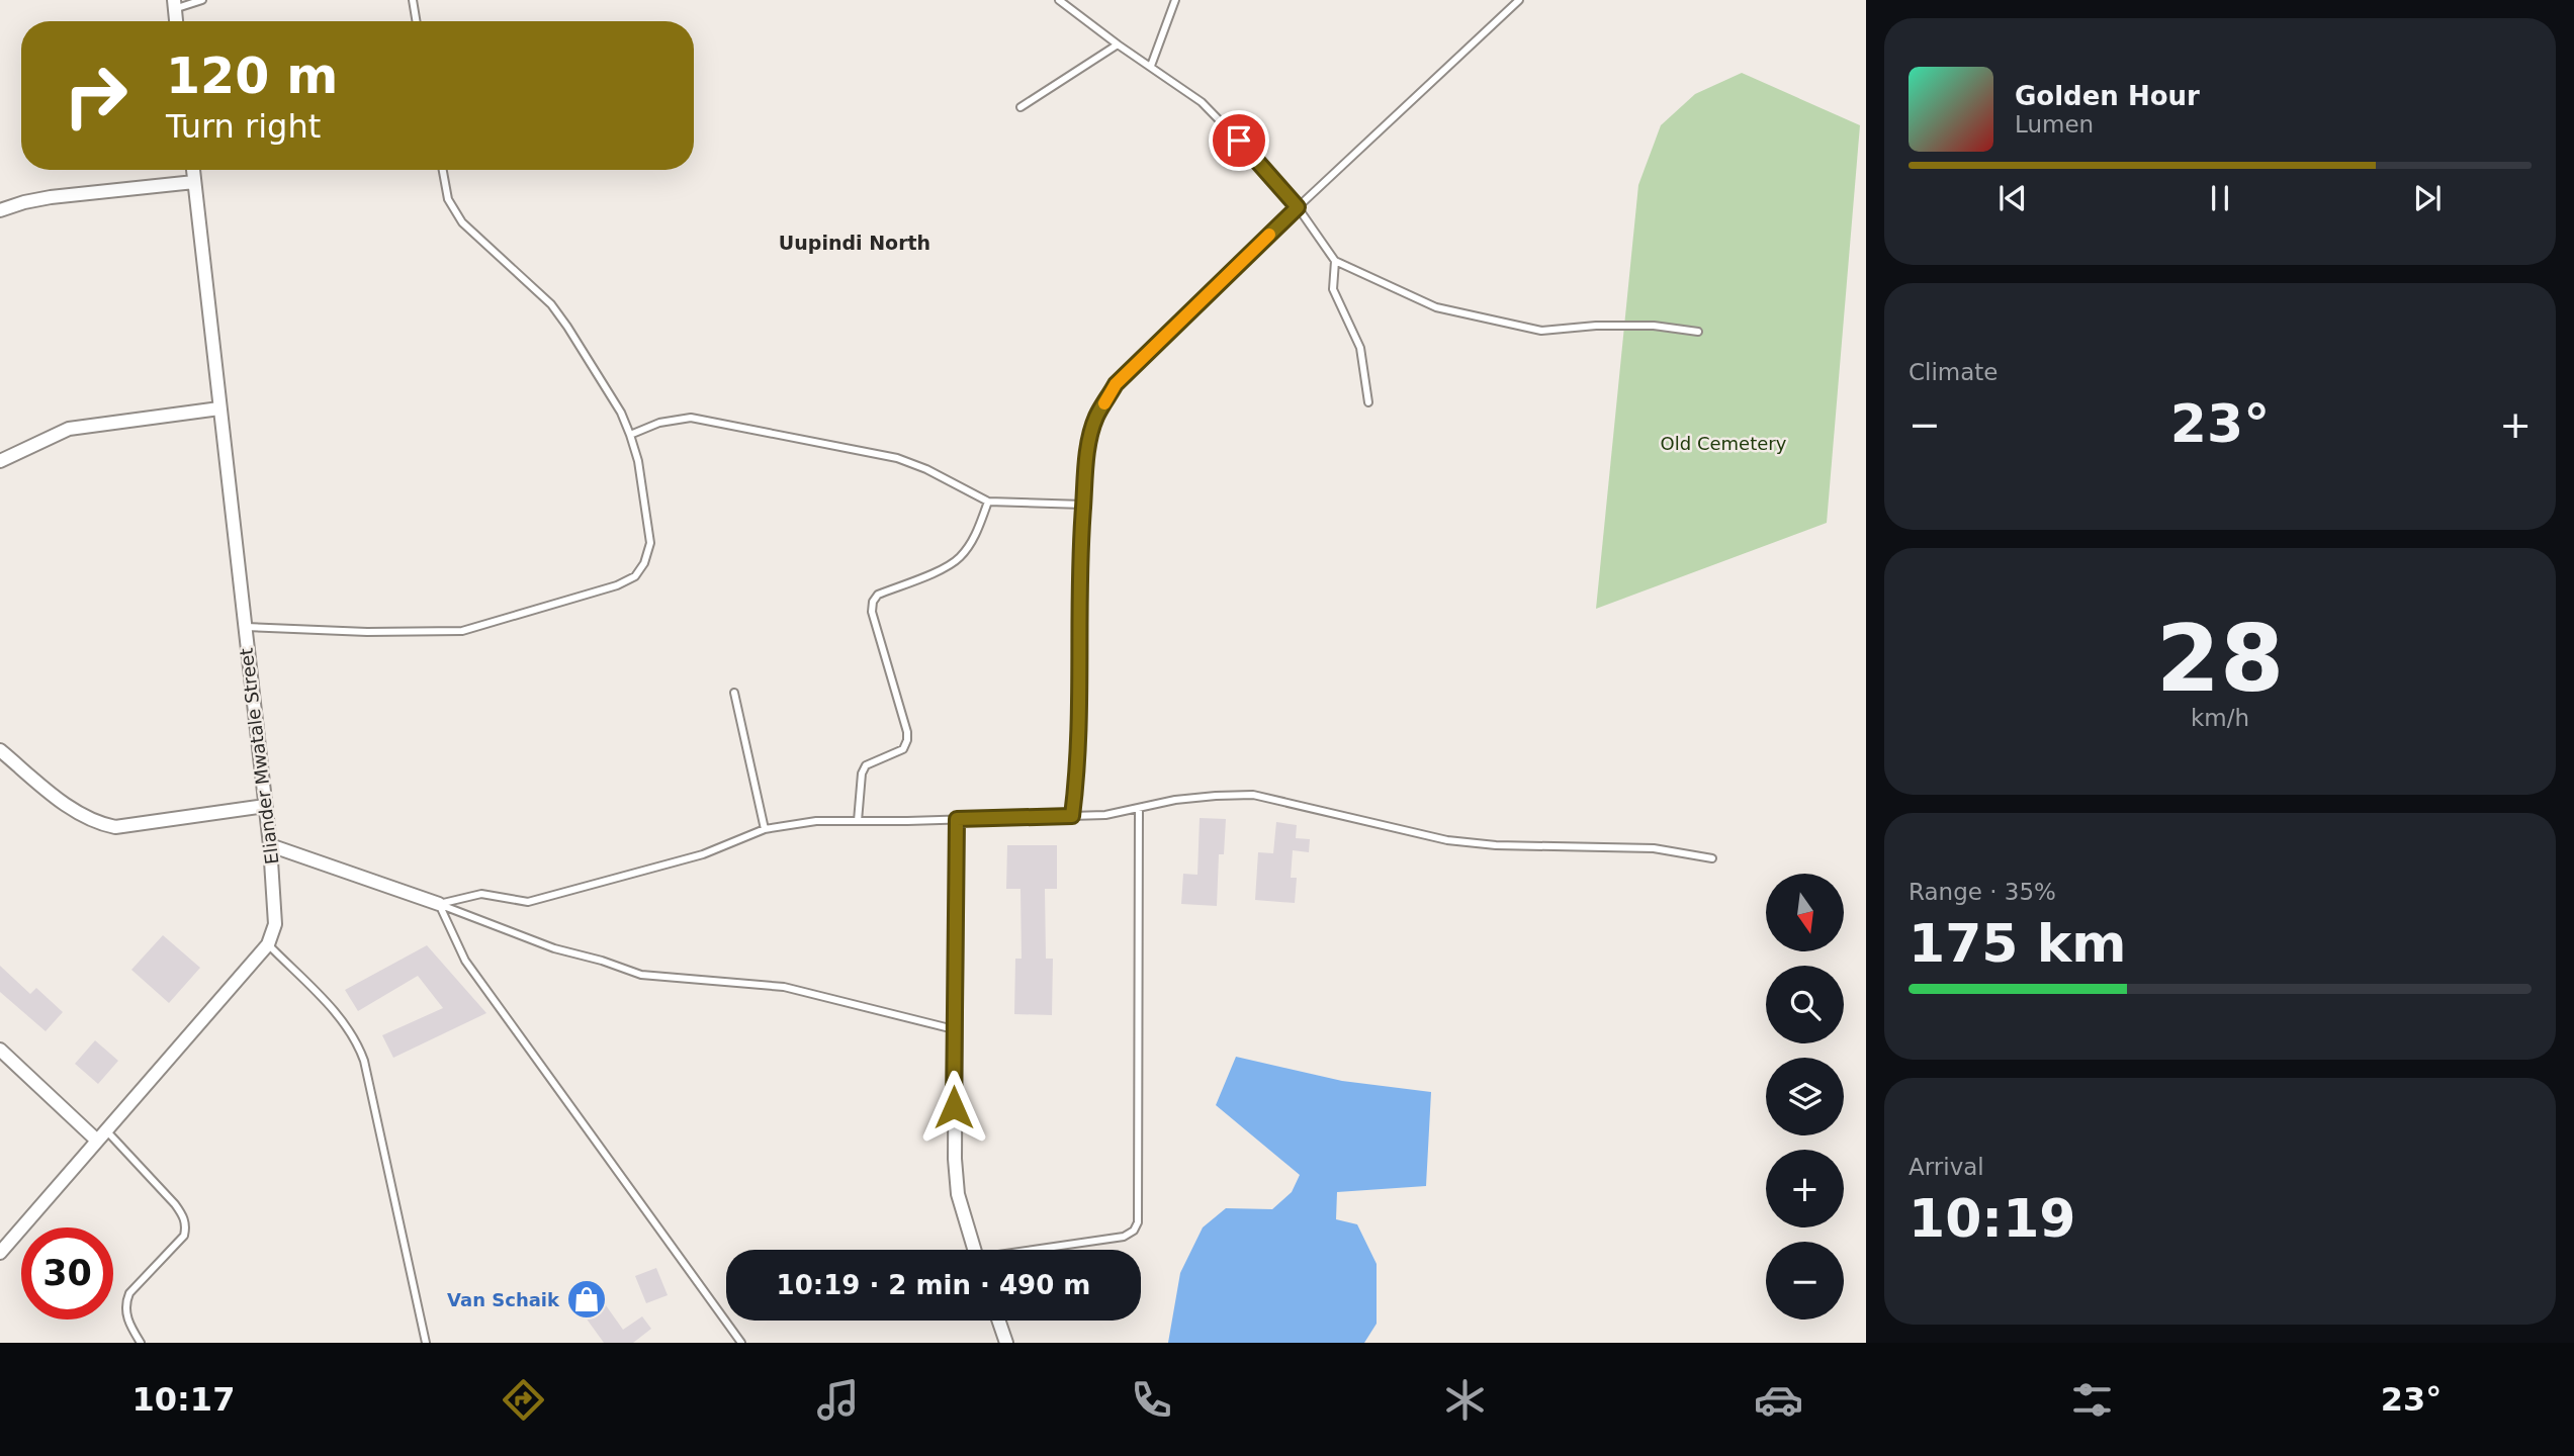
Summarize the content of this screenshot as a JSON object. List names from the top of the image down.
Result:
{
  "streets": {
    "street": ["Eliander Mwatale Street"]
  },
  "districts": ["Uupindi North"],
  "parks": ["Old Cemetery"],
  "places": {
    "shop": ["Van Schaik"]
  },
  "north": "bottom",
  "page": {
    "turn": ["120 m", "Turn right"],
    "song": ["Golden Hour", "Lumen"],
    "tile": [
      "Climate",
      ["28", "km/h"],
      ["Range · 35%", "175 km"],
      ["Arrival", "10:19"]
    ],
    "heat": ["−", "23°", "+"],
    "map_buttons": ["+", "−"],
    "limit": "30",
    "trip": "10:19 · 2 min · 490 m",
    "tabs": ["10:17", "23°"]
  }
}
